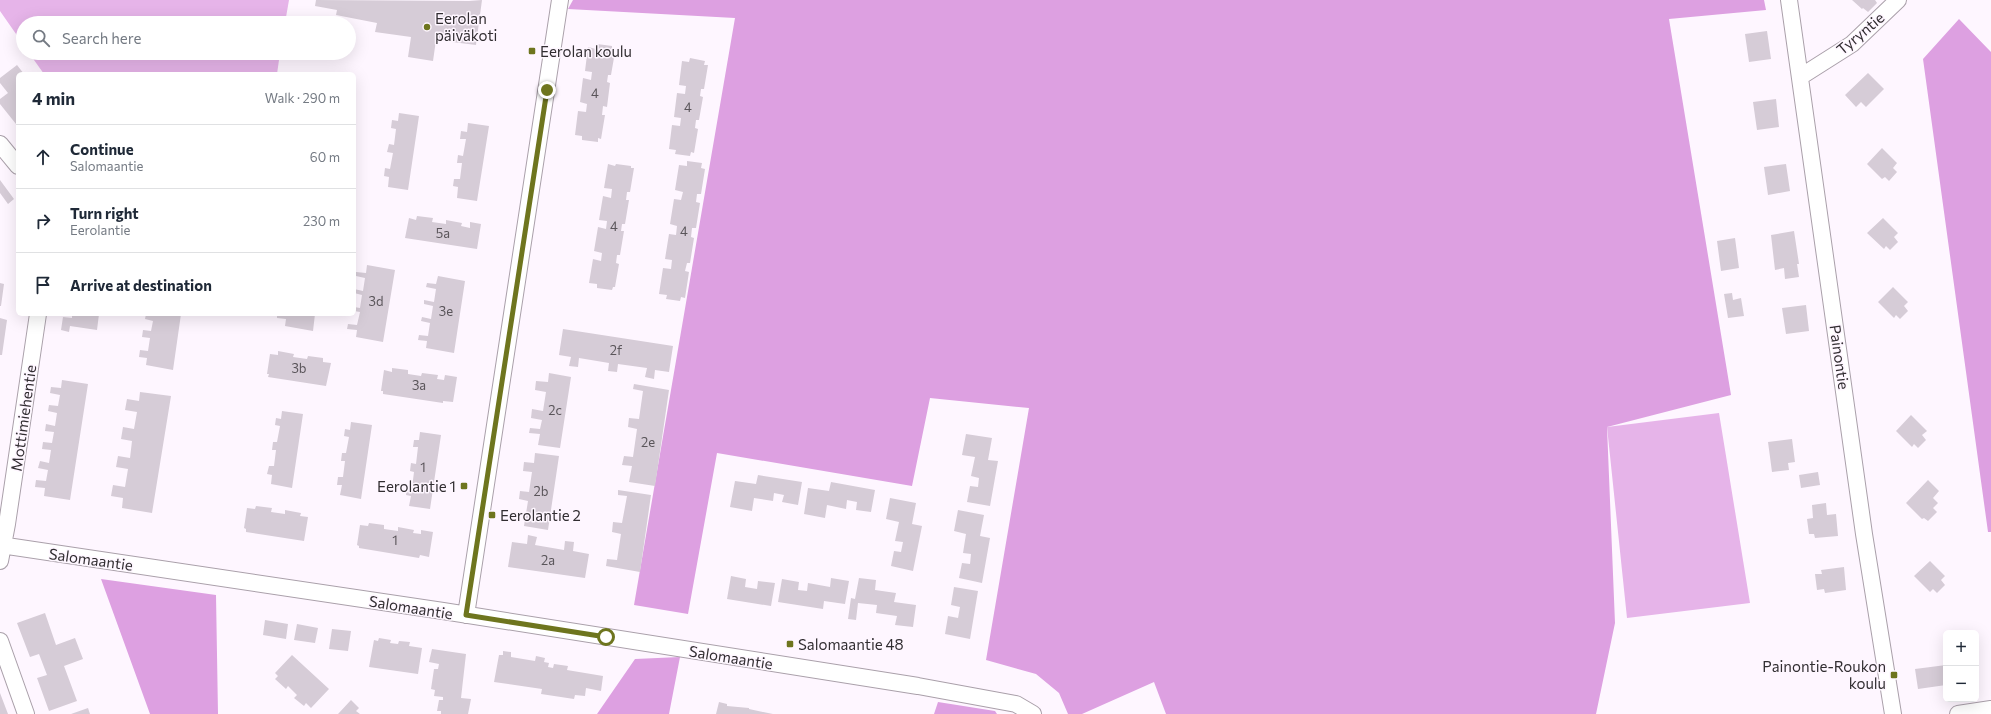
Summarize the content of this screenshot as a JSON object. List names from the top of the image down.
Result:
{
  "streets": {
    "street": [
      "Tyryntie",
      "Painontie",
      "Mottimiehentie",
      "Salomaantie"
    ]
  },
  "crossings": [
    ["Tyryntie", "Painontie"],
    ["Mottimiehentie", "Salomaantie"]
  ],
  "places": {
    "other": ["Eerolan päiväkoti"],
    "transit": [
      "Eerolan koulu",
      "Eerolantie 1",
      "Eerolantie 2",
      "Salomaantie 48",
      "Painontie-Roukon koulu"
    ]
  },
  "house_numbers": [
    "4",
    "4",
    "4",
    "4",
    "5a",
    "3d",
    "3e",
    "2f",
    "3b",
    "3a",
    "2c",
    "2e",
    "1",
    "2b",
    "1",
    "2a"
  ],
  "page": {
    "search": "Search here",
    "heading": ["4 min", "Walk · 290 m"],
    "list": [
      ["Continue", "Salomaantie", "60 m"],
      ["Turn right", "Eerolantie", "230 m"],
      "Arrive at destination"
    ],
    "map_buttons": ["+", "−"]
  }
}
